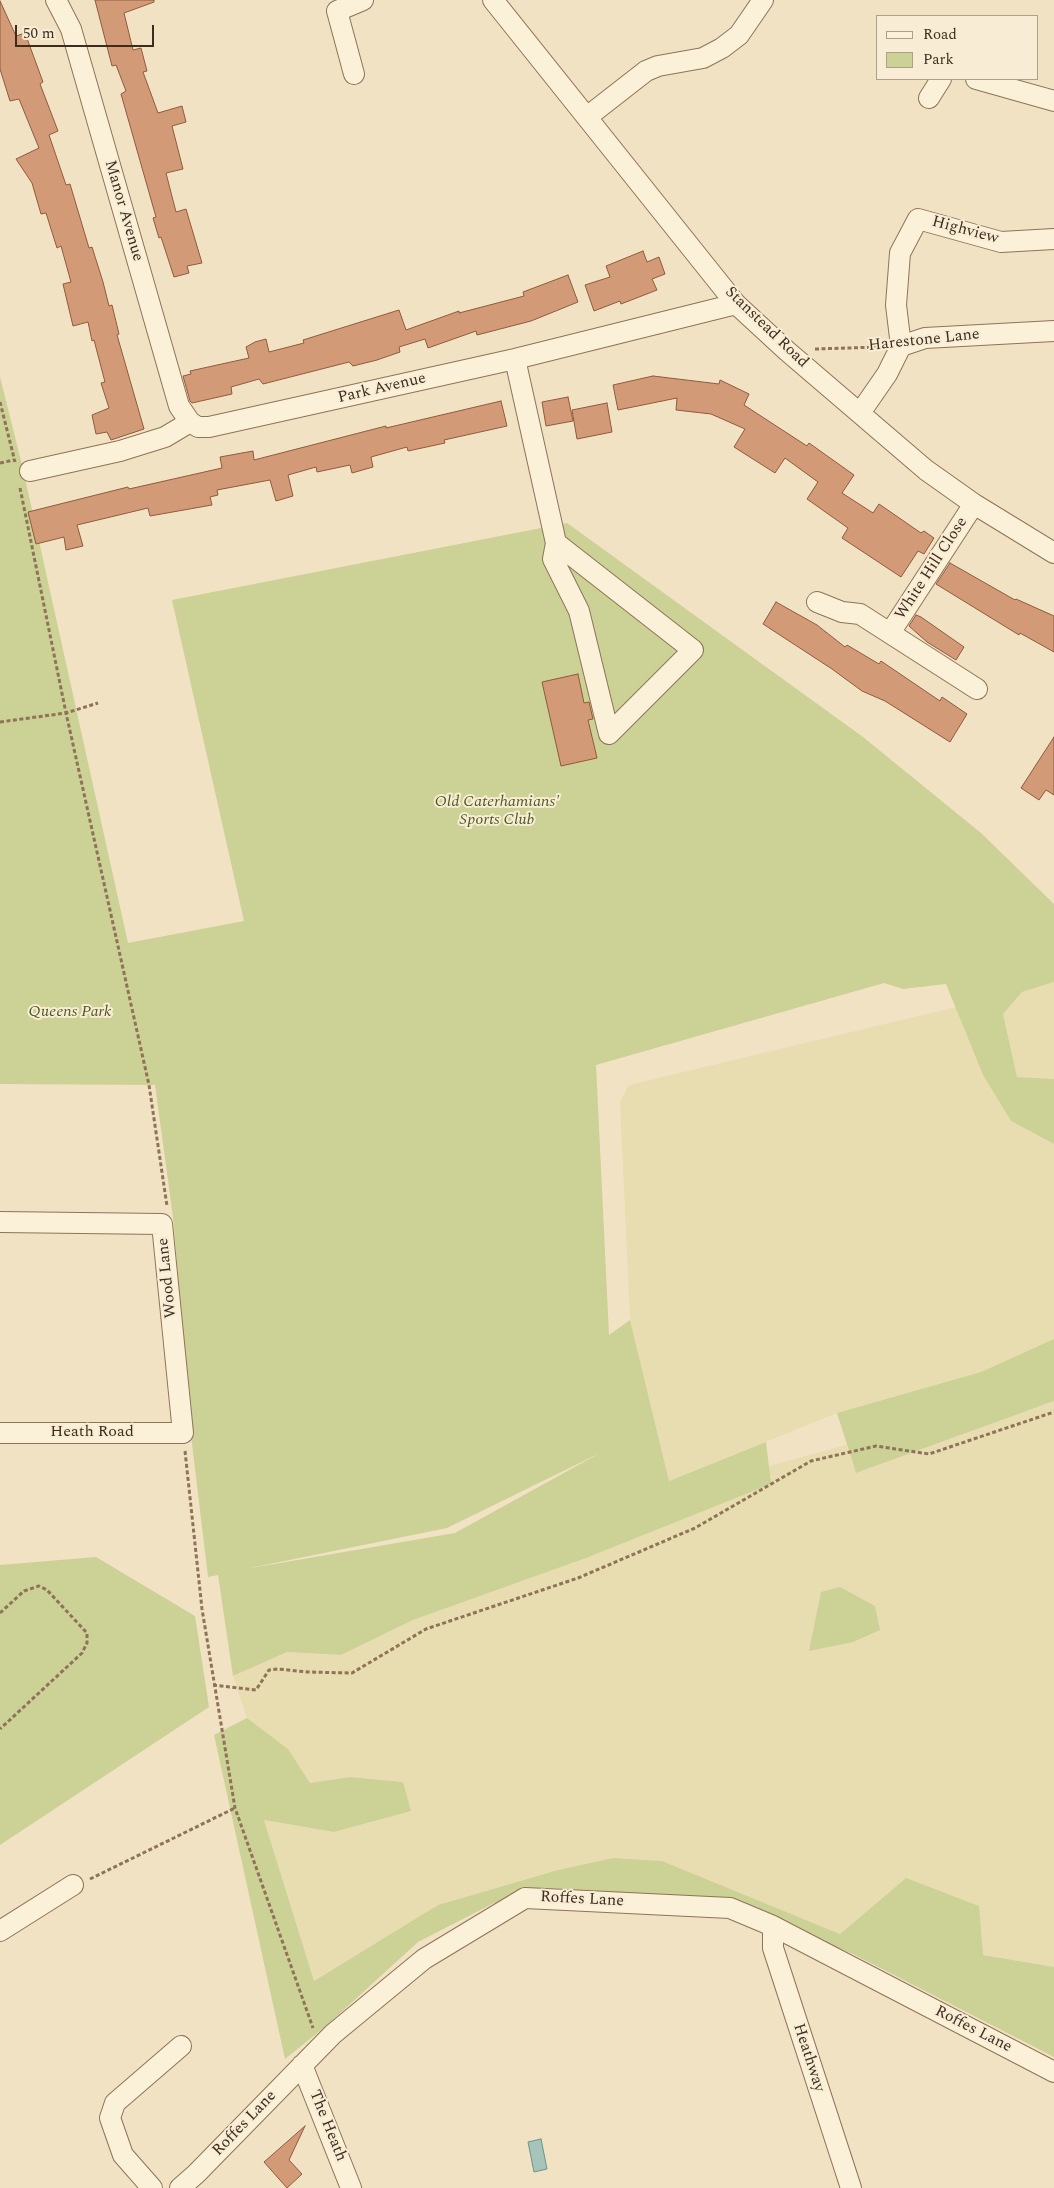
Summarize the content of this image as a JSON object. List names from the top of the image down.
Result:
{
  "streets": {
    "street": [
      "Manor Avenue",
      "Highview",
      "Stanstead Road",
      "Harestone Lane",
      "Park Avenue",
      "White Hill Close",
      "Wood Lane",
      "Heath Road",
      "Roffes Lane",
      "Heathway",
      "The Heath"
    ]
  },
  "crossings": [
    ["Manor Avenue", "Park Avenue"],
    ["Highview", "Harestone Lane"],
    ["Stanstead Road", "Park Avenue"],
    ["Stanstead Road", "White Hill Close"],
    ["Wood Lane", "Heath Road"],
    ["Roffes Lane", "Heathway"],
    ["Roffes Lane", "The Heath"]
  ],
  "parks": ["Old Caterhamians' Sports Club", "Queens Park"],
  "legend": ["Road", "Park"],
  "scale_bar": "50 m"
}
